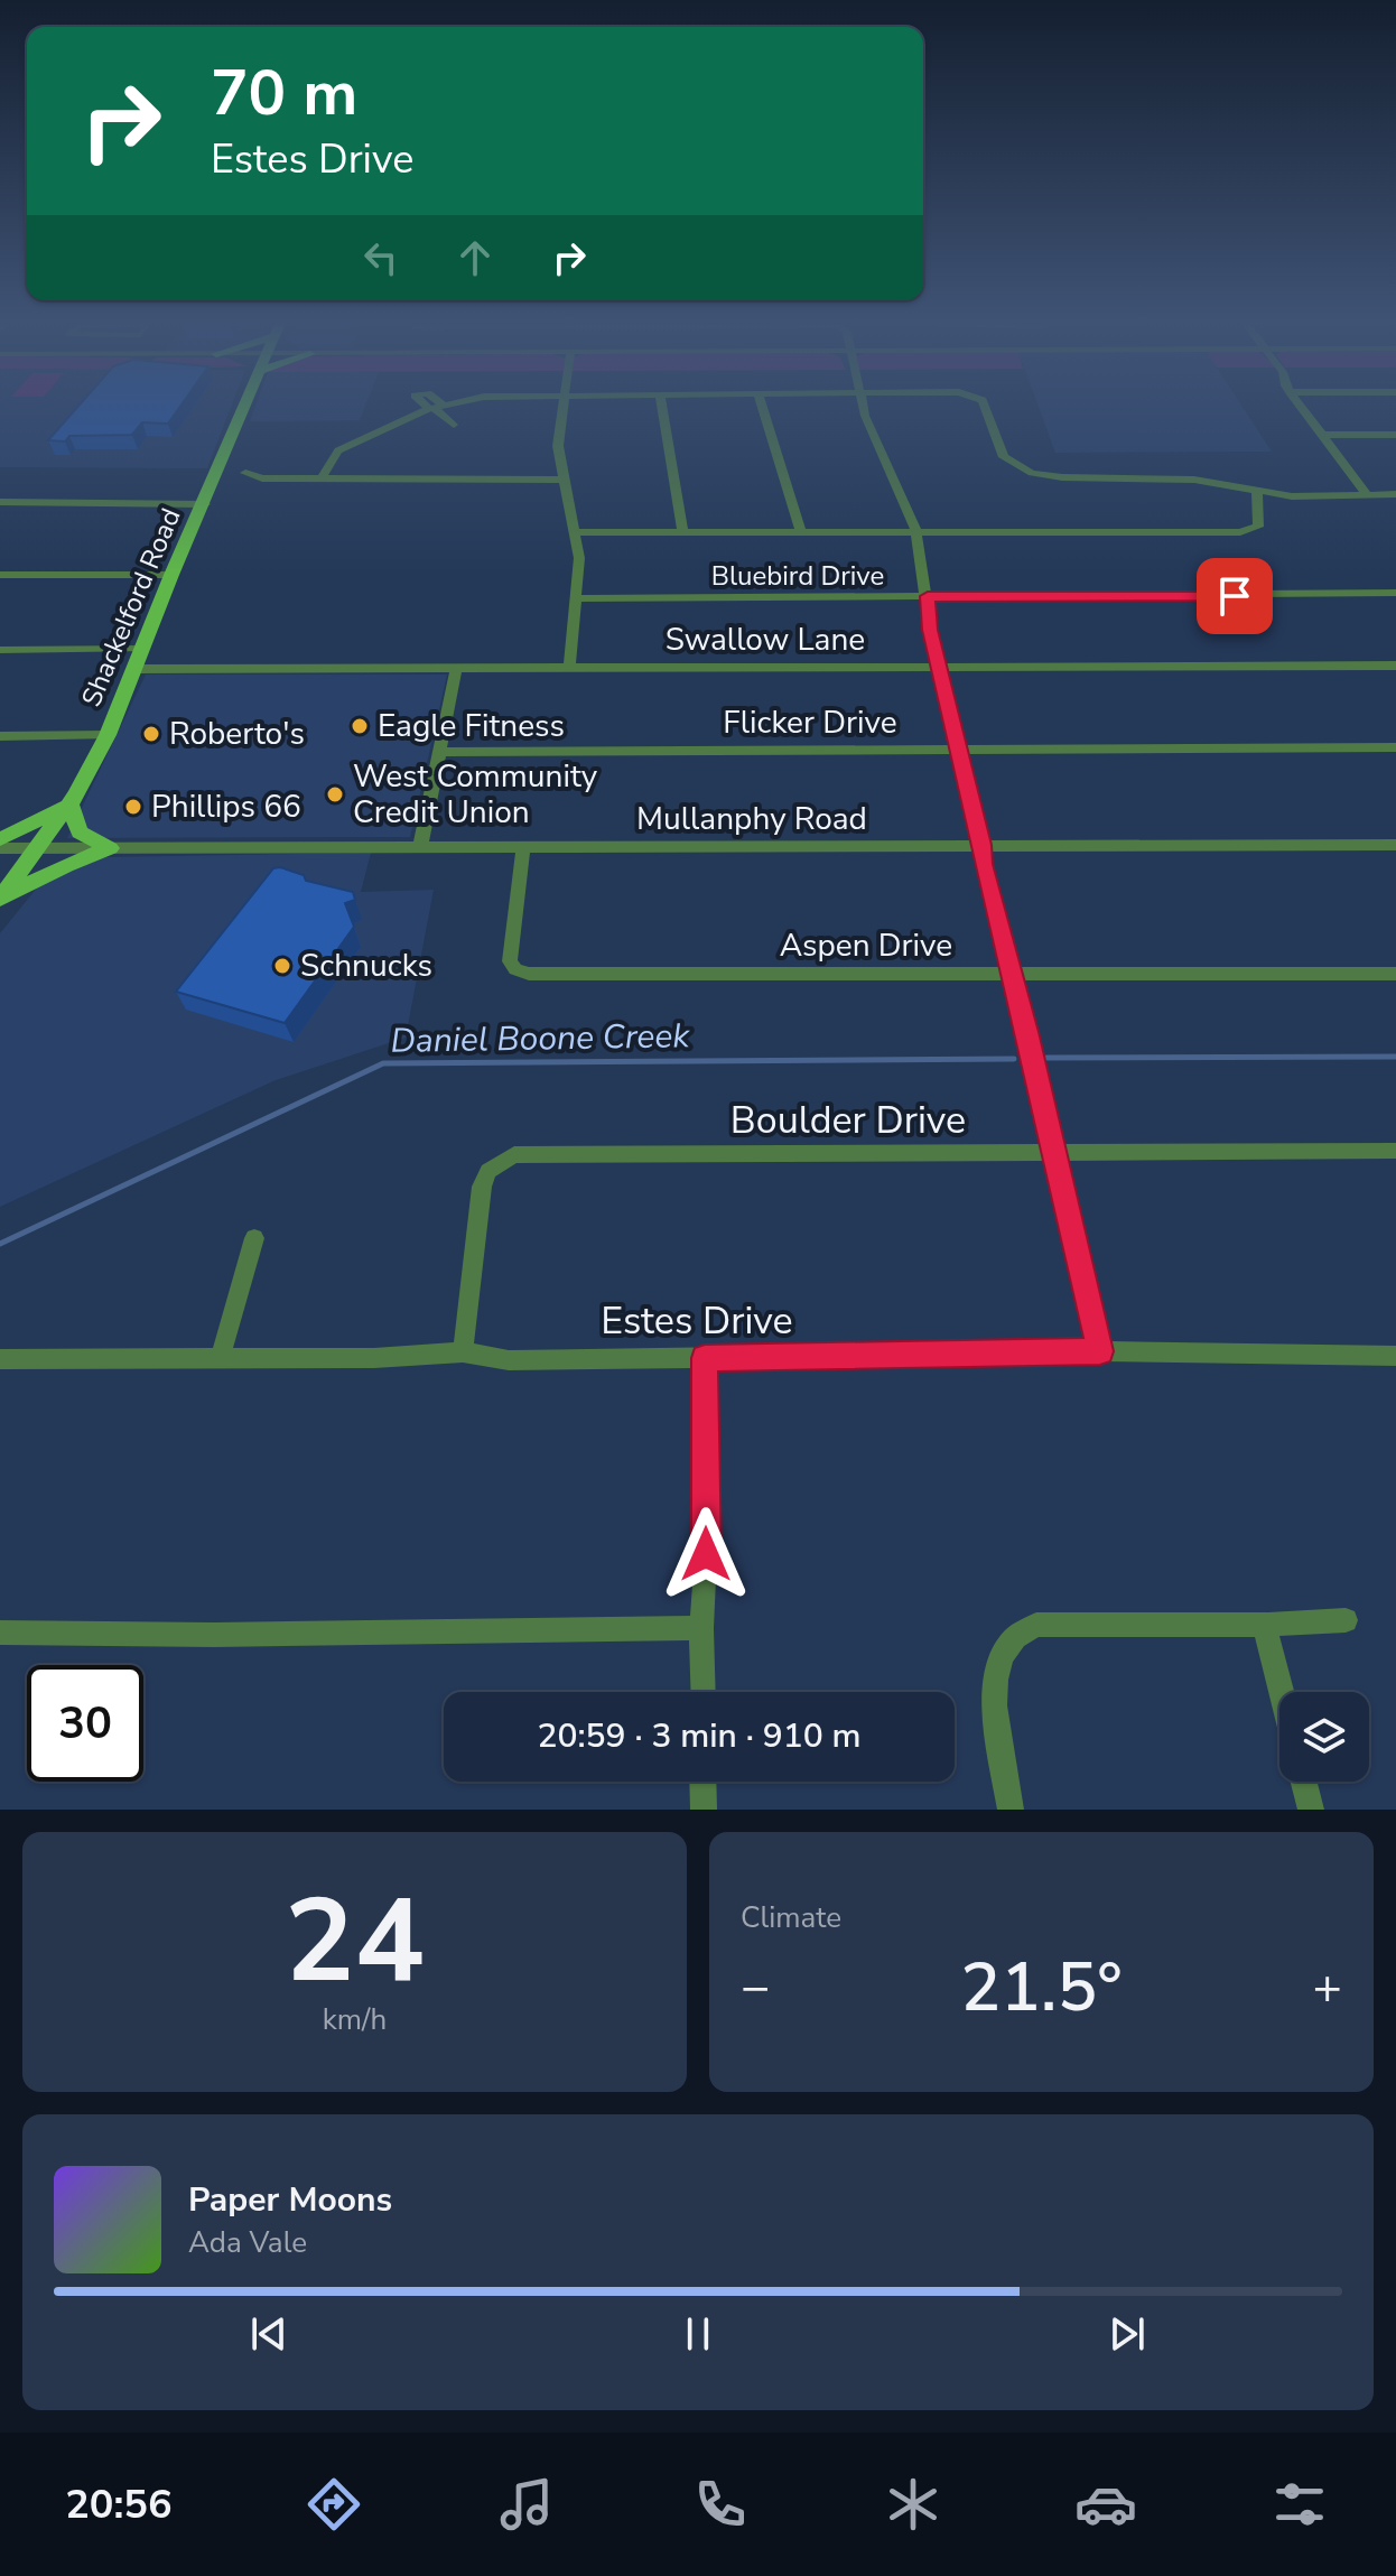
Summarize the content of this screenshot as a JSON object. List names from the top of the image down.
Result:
{
  "streets": {
    "main road": ["Shackelford Road"],
    "street": [
      "Bluebird Drive",
      "Swallow Lane",
      "Flicker Drive",
      "Mullanphy Road",
      "Aspen Drive",
      "Boulder Drive",
      "Estes Drive"
    ]
  },
  "crossings": [
    ["Shackelford Road", "Swallow Lane"],
    ["Shackelford Road", "Mullanphy Road"],
    ["Mullanphy Road", "Aspen Drive"],
    ["Boulder Drive", "Estes Drive"]
  ],
  "water": ["Daniel Boone Creek"],
  "places": [
    "Eagle Fitness",
    "Roberto's",
    "West Community Credit Union",
    "Phillips 66",
    "Schnucks"
  ],
  "page": {
    "turn": ["70 m", "Estes Drive"],
    "limit": "30",
    "trip": "20:59 · 3 min · 910 m",
    "tile": [
      ["24", "km/h"],
      "Climate"
    ],
    "heat": ["−", "21.5°", "+"],
    "song": ["Paper Moons", "Ada Vale"],
    "tabs": "20:56"
  }
}
